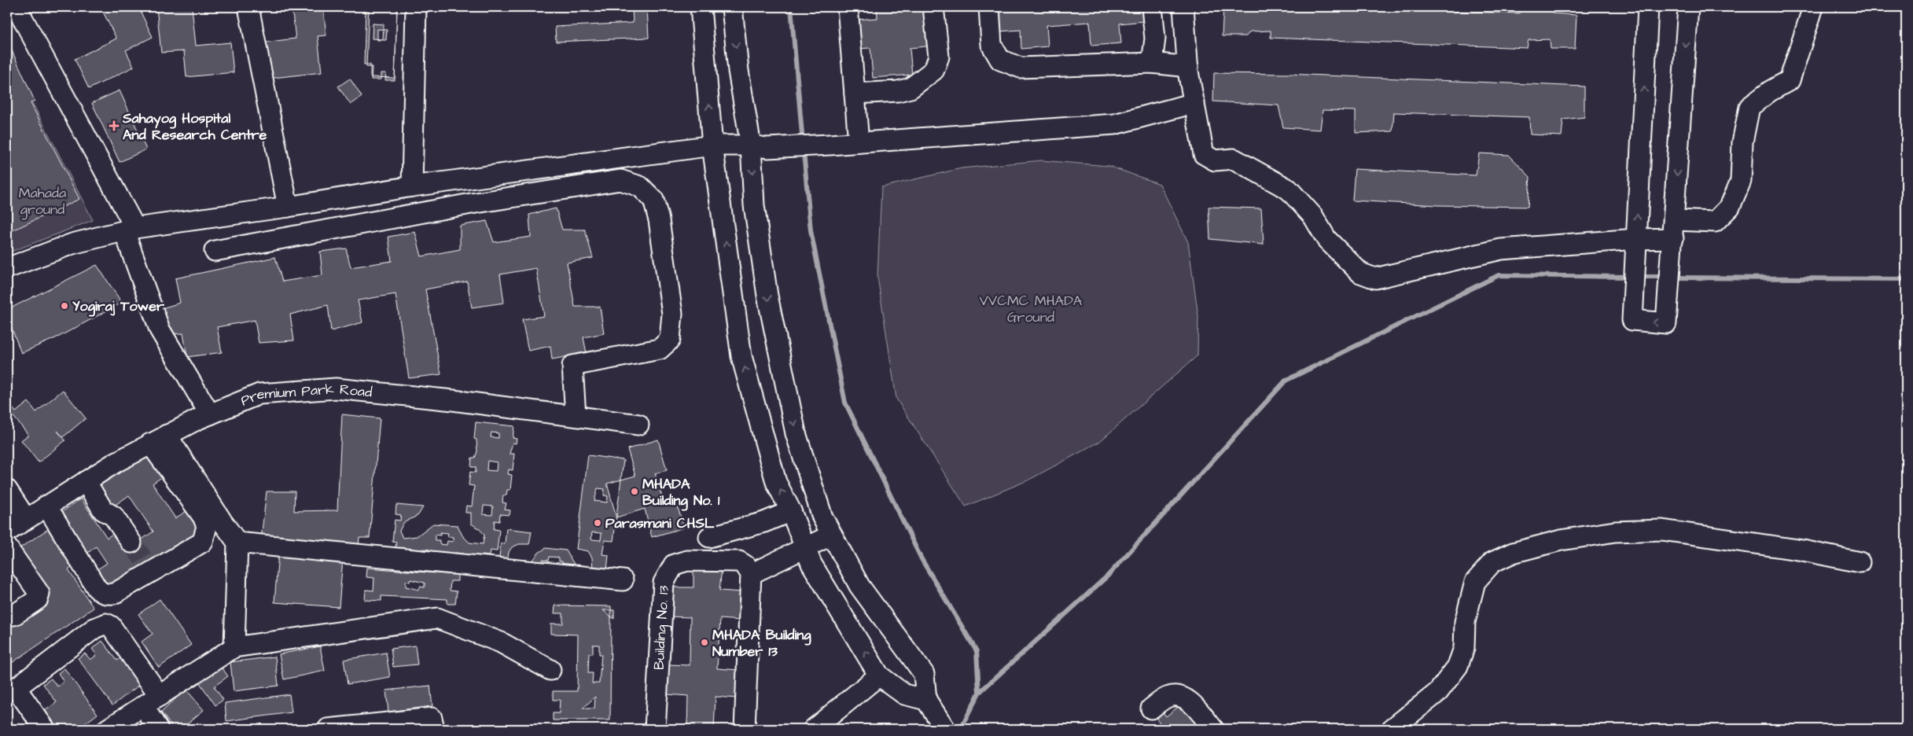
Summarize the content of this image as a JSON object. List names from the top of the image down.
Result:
{
  "streets": {
    "street": ["Premium Park Road", "Building No. 13"]
  },
  "parks": ["Mahada ground", "VVCMC MHADA Ground"],
  "places": {
    "health": ["Sahayog Hospital And Research Centre"],
    "other": [
      "Yogiraj Tower",
      "MHADA Building No. 1",
      "Parasmani CHSL",
      "MHADA Building Number 13"
    ]
  }
}
